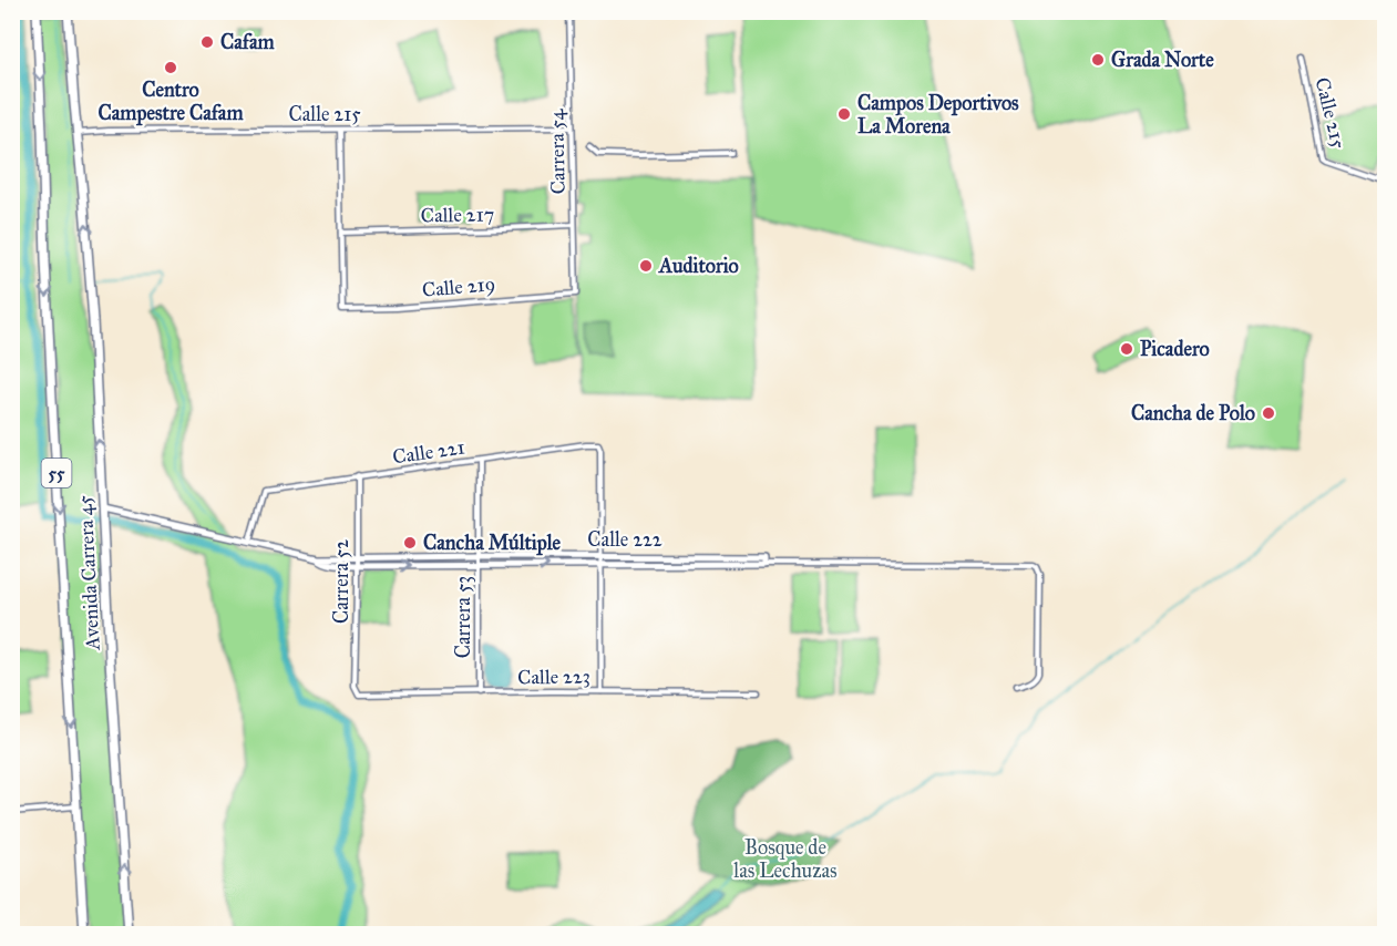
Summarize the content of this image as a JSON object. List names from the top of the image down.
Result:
{
  "streets": {
    "highway": ["55", "Avenida Carrera 45"],
    "street": [
      "Calle 215",
      "Carrera 54",
      "Calle 217",
      "Calle 219",
      "Calle 221",
      "Calle 222",
      "Carrera 52",
      "Carrera 53",
      "Calle 223"
    ]
  },
  "crossings": [
    ["Calle 215", "Carrera 54"],
    ["Calle 215", "Avenida Carrera 45"],
    ["Carrera 54", "Calle 217"],
    ["Carrera 54", "Calle 219"],
    ["Calle 217", "Calle 219"],
    ["Calle 221", "Calle 222"],
    ["Calle 221", "Carrera 52"],
    ["Calle 221", "Carrera 53"],
    ["Calle 222", "Avenida Carrera 45"],
    ["Calle 222", "Carrera 52"],
    ["Calle 222", "Carrera 53"],
    ["Carrera 52", "Calle 223"],
    ["Carrera 53", "Calle 223"]
  ],
  "parks": ["Bosque de las Lechuzas"],
  "places": [
    "Cafam",
    "Grada Norte",
    "Centro Campestre Cafam",
    "Campos Deportivos La Morena",
    "Auditorio",
    "Picadero",
    "Cancha de Polo",
    "Cancha Múltiple"
  ]
}
